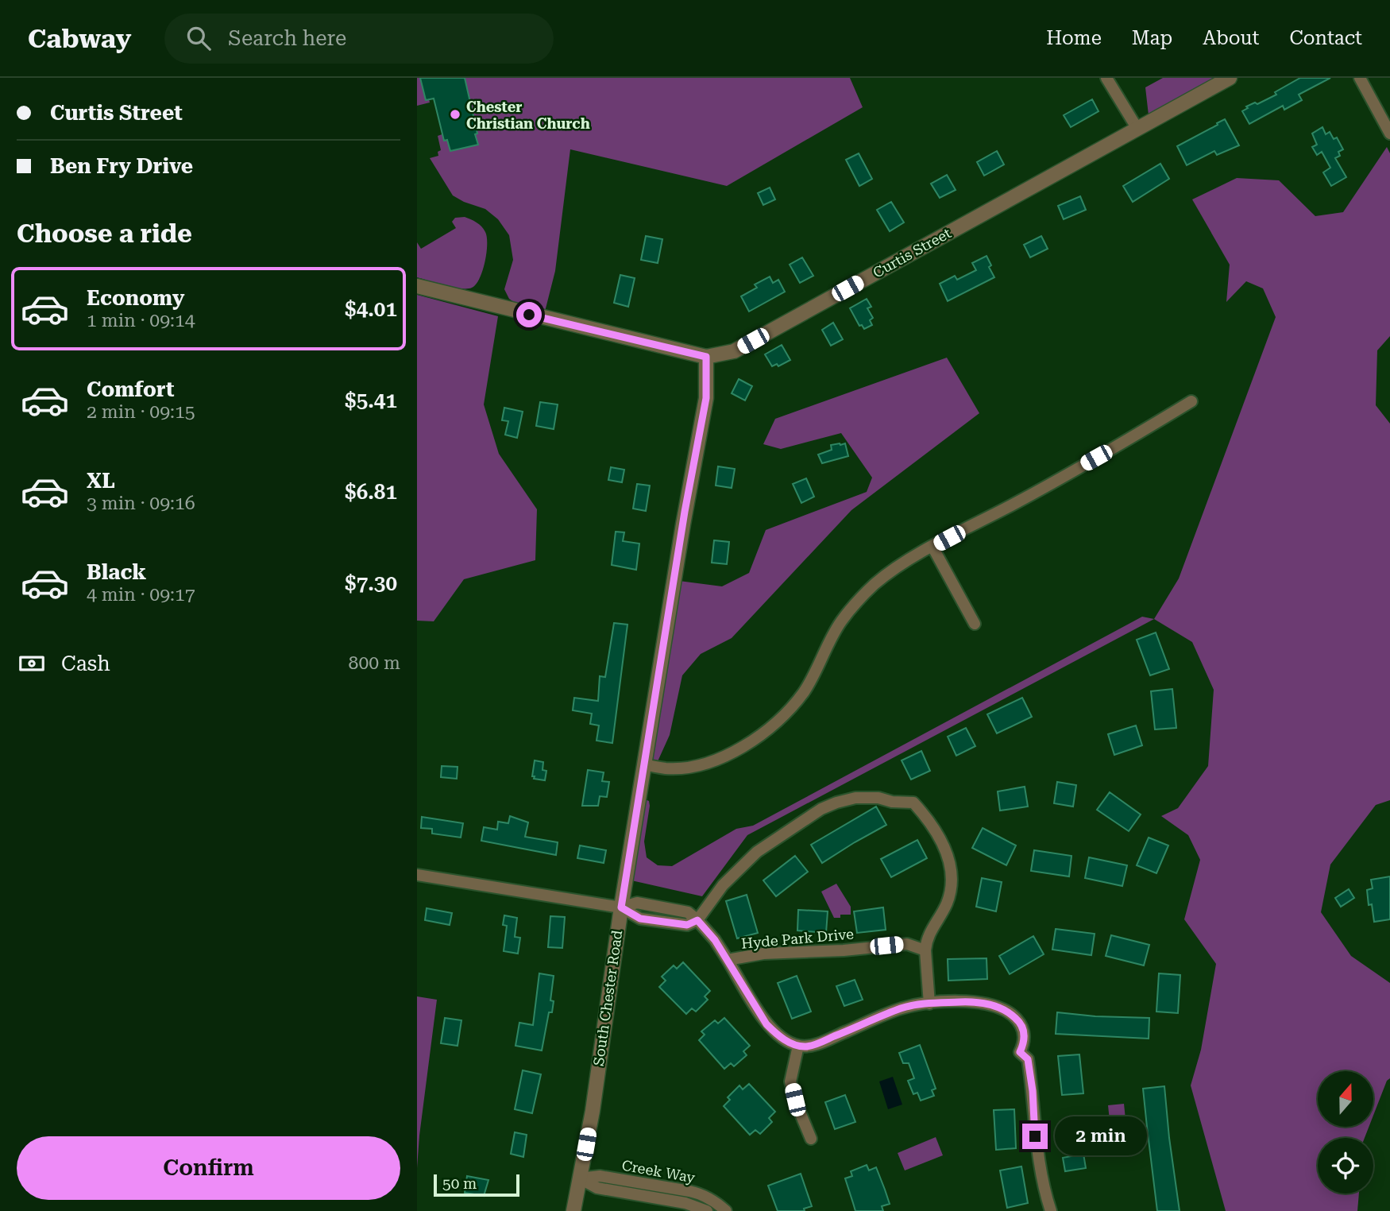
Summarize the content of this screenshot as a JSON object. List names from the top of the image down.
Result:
{
  "streets": {
    "street": [
      "Curtis Street",
      "Hyde Park Drive",
      "South Chester Road",
      "Creek Way"
    ]
  },
  "crossings": [
    ["Curtis Street", "South Chester Road"],
    ["Hyde Park Drive", "South Chester Road"],
    ["South Chester Road", "Creek Way"]
  ],
  "places": ["Chester Christian Church"],
  "scale_bar": "50 m",
  "north": "top",
  "page": {
    "header": "Cabway",
    "search": "Search here",
    "nav": [
      "Home",
      "Map",
      "About",
      "Contact"
    ],
    "banner": ["Curtis Street", "Ben Fry Drive"],
    "heading": "Choose a ride",
    "list": [
      {
        "name": "Economy",
        "note": "1 min · 09:14",
        "value": "$4.01"
      },
      {
        "name": "Comfort",
        "note": "2 min · 09:15",
        "value": "$5.41"
      },
      {
        "name": "XL",
        "note": "3 min · 09:16",
        "value": "$6.81"
      },
      {
        "name": "Black",
        "note": "4 min · 09:17",
        "value": "$7.30"
      }
    ],
    "pay": ["Cash", "800 m"],
    "bubble": "2 min",
    "buttons": "Confirm",
    "scale": "50 m"
  }
}
